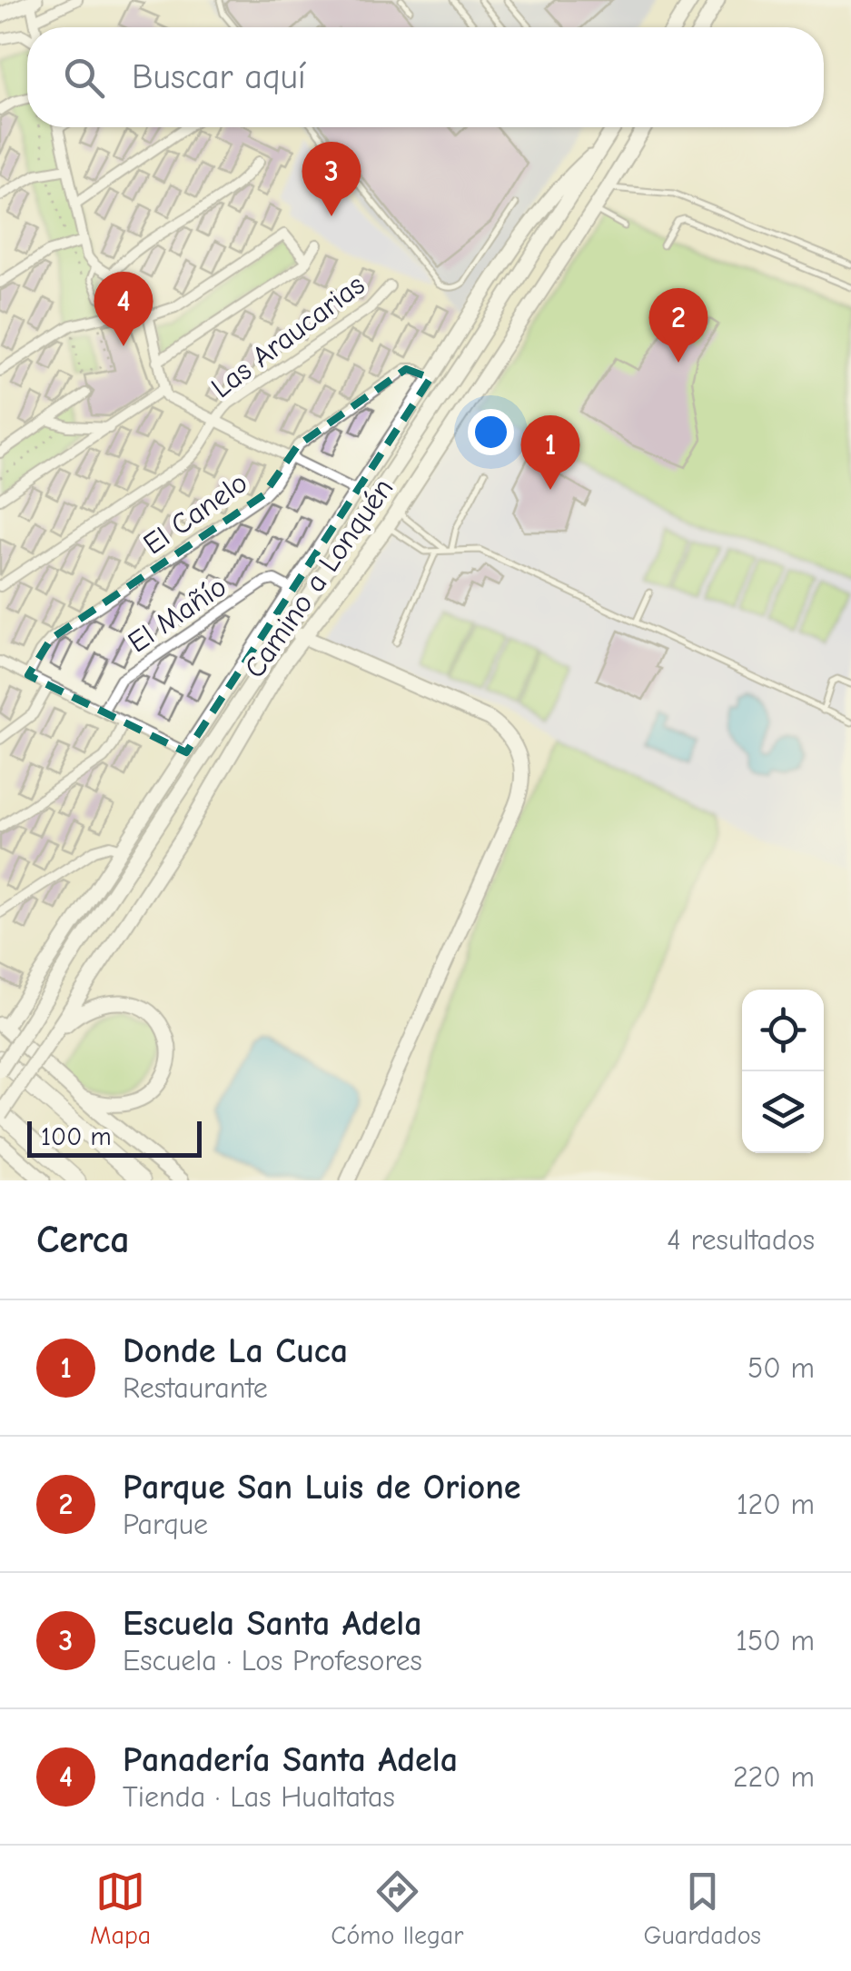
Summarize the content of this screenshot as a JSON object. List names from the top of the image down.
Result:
{
  "streets": {
    "main road": ["Camino a Lonquén"],
    "street": ["Las Araucarias", "El Canelo", "El Mañío"]
  },
  "crossings": [
    ["El Canelo", "Camino a Lonquén"],
    ["Camino a Lonquén", "El Mañío"]
  ],
  "scale_bar": "100 m",
  "page": {
    "search": "Buscar aquí",
    "pins": [
      "3",
      "4",
      "2",
      "1"
    ],
    "scale": "100 m",
    "heading": ["Cerca", "4 resultados"],
    "list": [
      {
        "mark": "1",
        "name": "Donde La Cuca",
        "note": "Restaurante",
        "value": "50 m"
      },
      {
        "mark": "2",
        "name": "Parque San Luis de Orione",
        "note": "Parque",
        "value": "120 m"
      },
      {
        "mark": "3",
        "name": "Escuela Santa Adela",
        "note": "Escuela · Los Profesores",
        "value": "150 m"
      },
      {
        "mark": "4",
        "name": "Panadería Santa Adela",
        "note": "Tienda · Las Hualtatas",
        "value": "220 m"
      }
    ],
    "nav": ["Mapa", "Cómo llegar", "Guardados"]
  }
}
